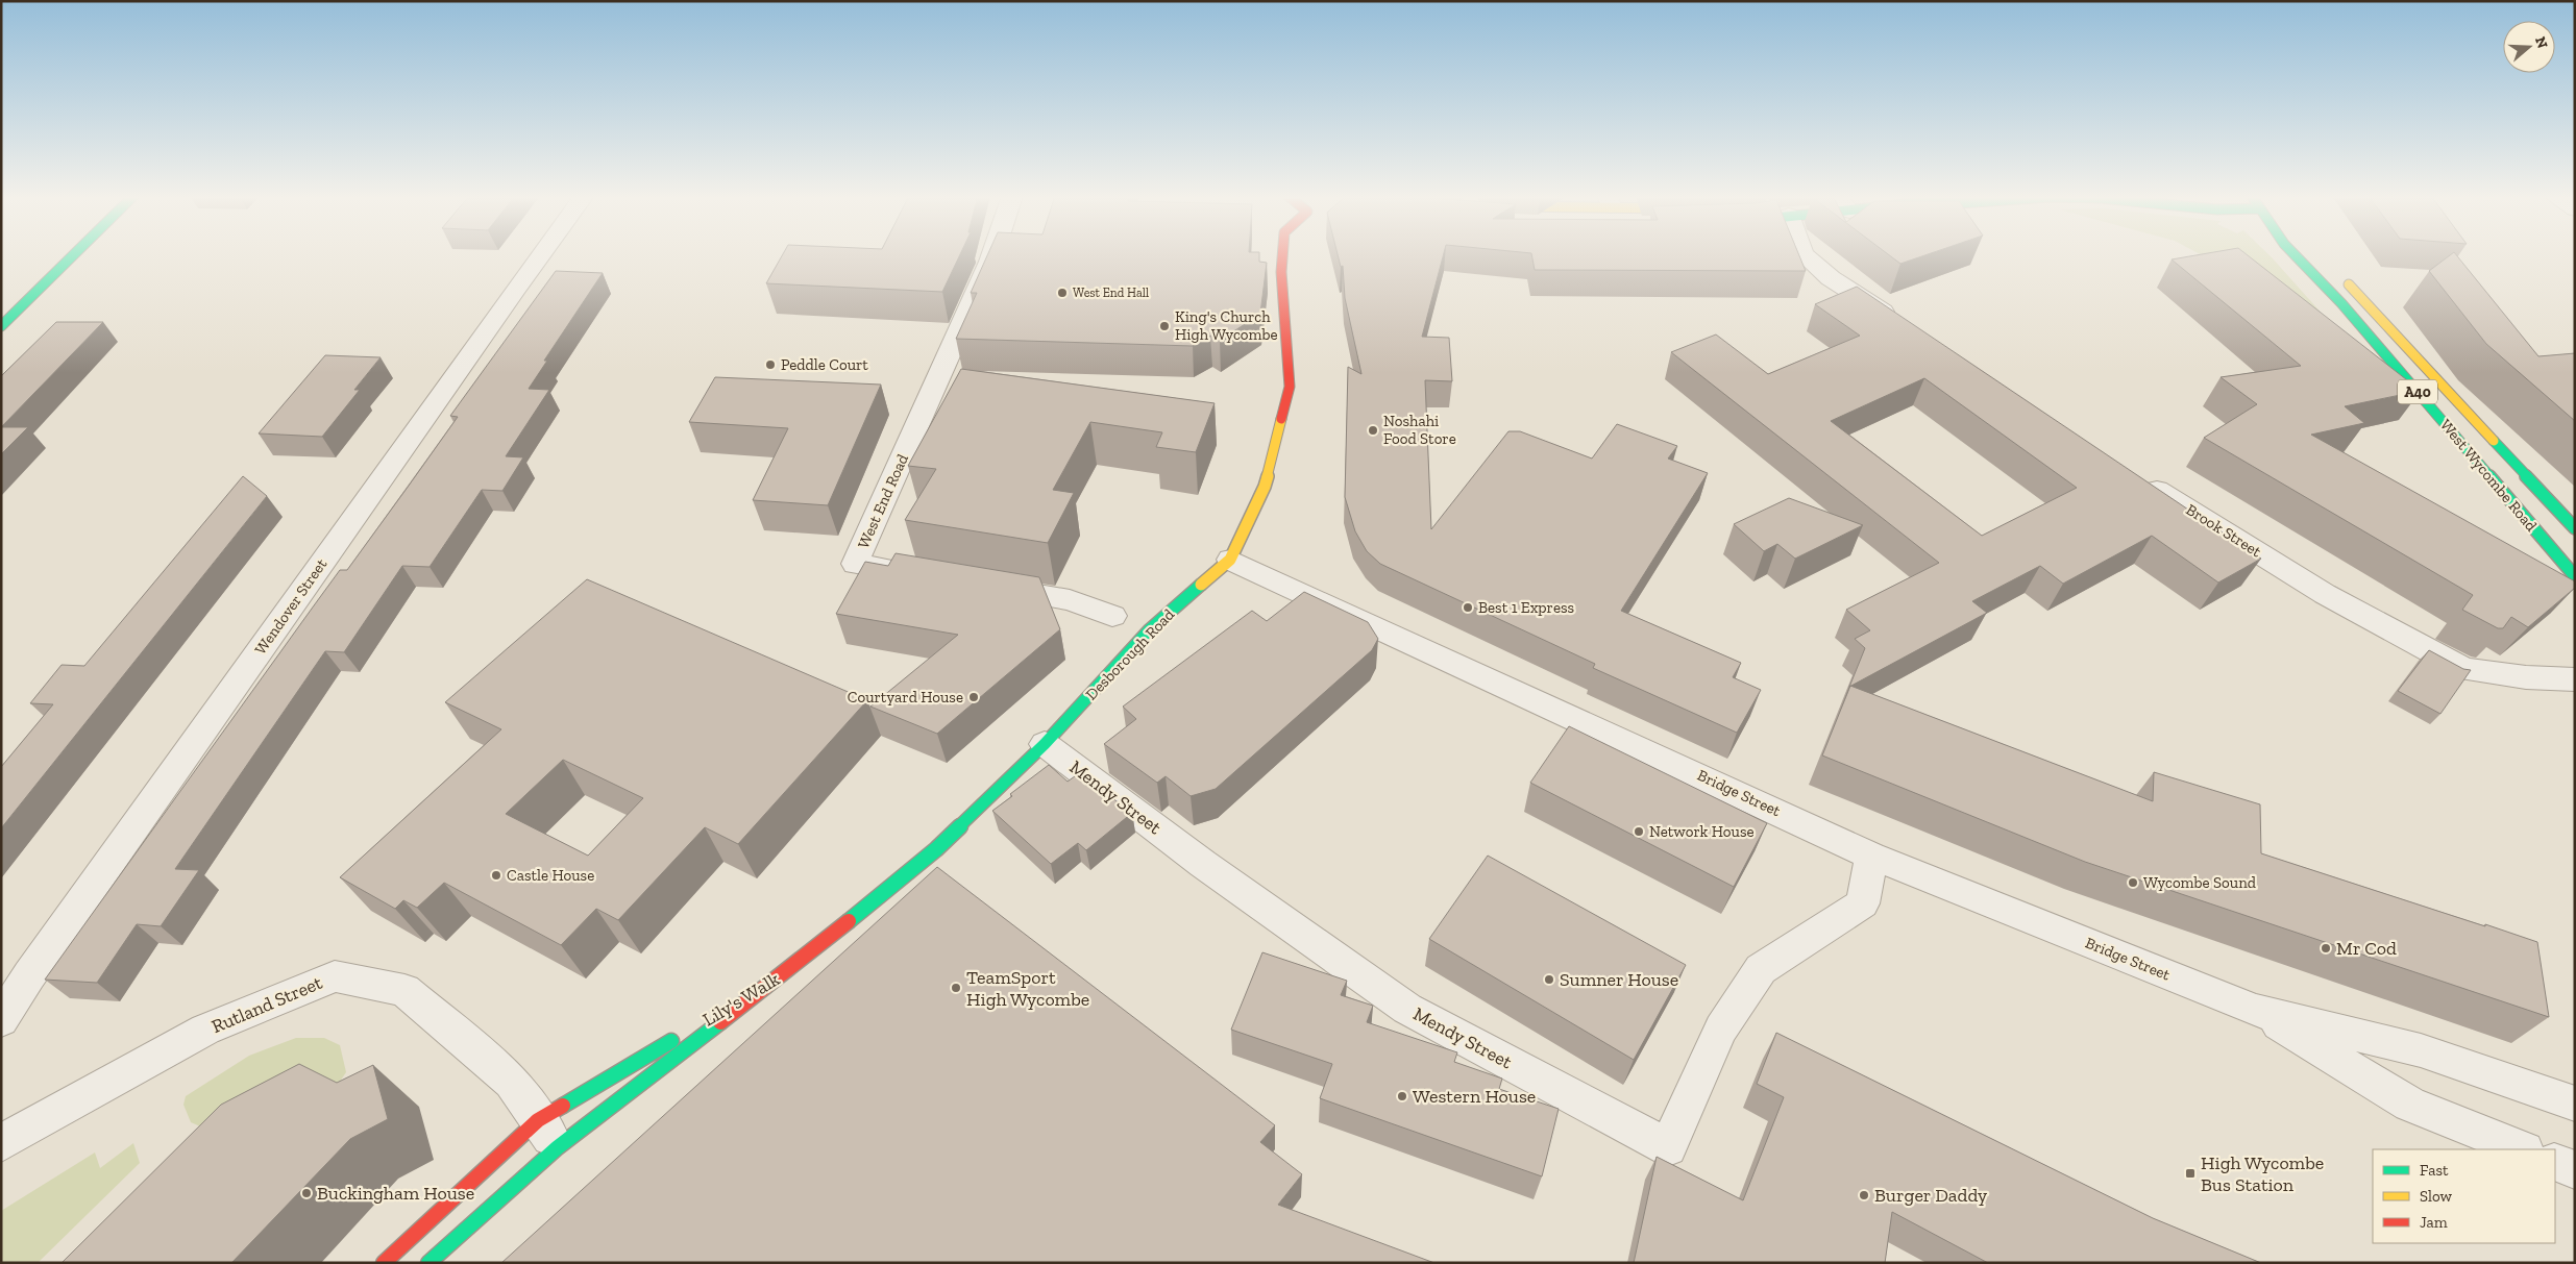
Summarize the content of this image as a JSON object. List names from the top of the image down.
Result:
{
  "streets": {
    "street": [
      "A40",
      "West Wycombe Road",
      "West End Road",
      "Brook Street",
      "Wendover Street",
      "Desborough Road",
      "Bridge Street",
      "Mendy Street",
      "Lily's Walk",
      "Rutland Street"
    ]
  },
  "crossings": [
    ["Desborough Road", "Bridge Street"],
    ["Desborough Road", "Mendy Street"],
    ["Desborough Road", "Lily's Walk"],
    ["Bridge Street", "Mendy Street"],
    ["Lily's Walk", "Rutland Street"]
  ],
  "places": {
    "other": [
      "West End Hall",
      "King's Church High Wycombe",
      "Peddle Court",
      "Noshahi Food Store",
      "Best 1 Express",
      "Courtyard House",
      "Network House",
      "Castle House",
      "Wycombe Sound",
      "Mr Cod",
      "Sumner House",
      "TeamSport High Wycombe",
      "Western House",
      "Buckingham House",
      "Burger Daddy"
    ],
    "transit": ["High Wycombe Bus Station"]
  },
  "legend": ["Fast", "Slow", "Jam"],
  "north": "right"
}
